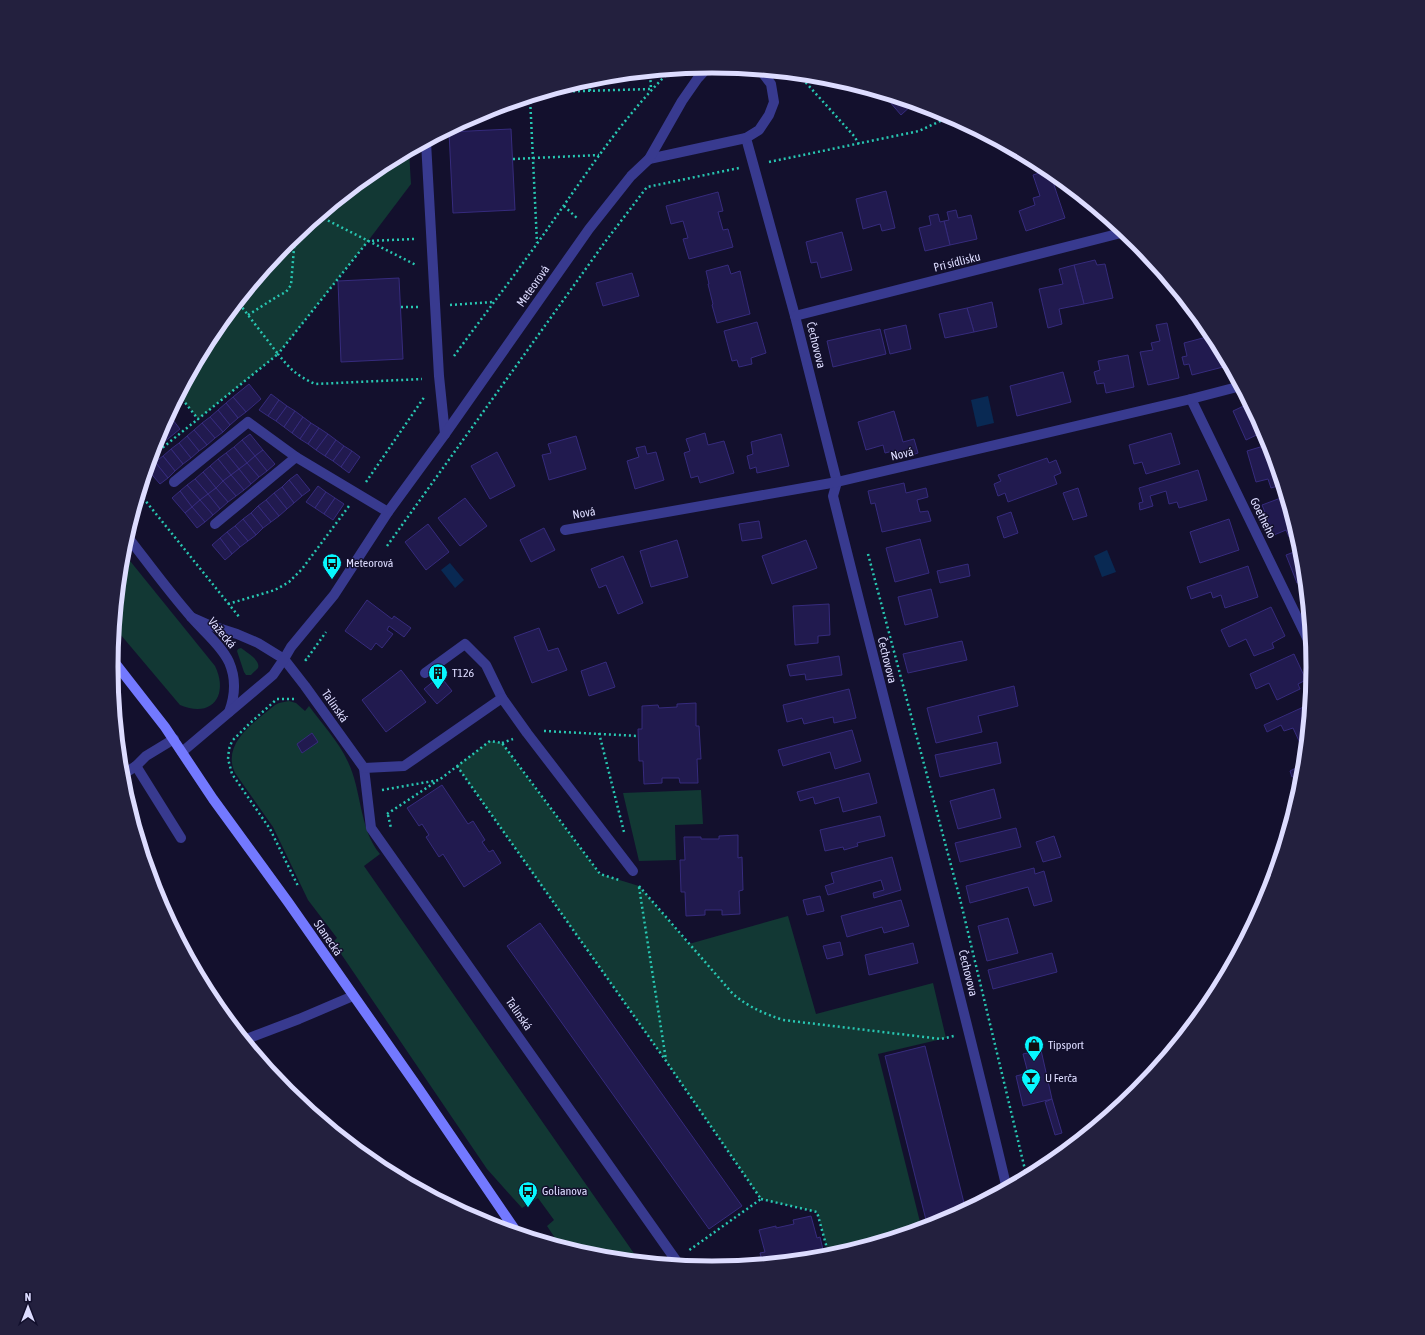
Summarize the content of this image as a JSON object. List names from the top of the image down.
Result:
{
  "streets": {
    "main road": ["Slanecká"],
    "street": [
      "Pri sídlisku",
      "Meteorová",
      "Čechovova",
      "Nová",
      "Goetheho",
      "Važecká",
      "Talinská"
    ]
  },
  "crossings": [
    ["Pri sídlisku", "Čechovova"],
    ["Meteorová", "Važecká"],
    ["Meteorová", "Talinská"],
    ["Meteorová", "Slanecká"],
    ["Čechovova", "Nová"],
    ["Nová", "Goetheho"],
    ["Važecká", "Talinská"]
  ],
  "places": {
    "bus stop": ["Meteorová", "Golianova"],
    "building": ["T126"],
    "shop": ["Tipsport"],
    "bar": ["U Ferča"]
  },
  "north": "top"
}
